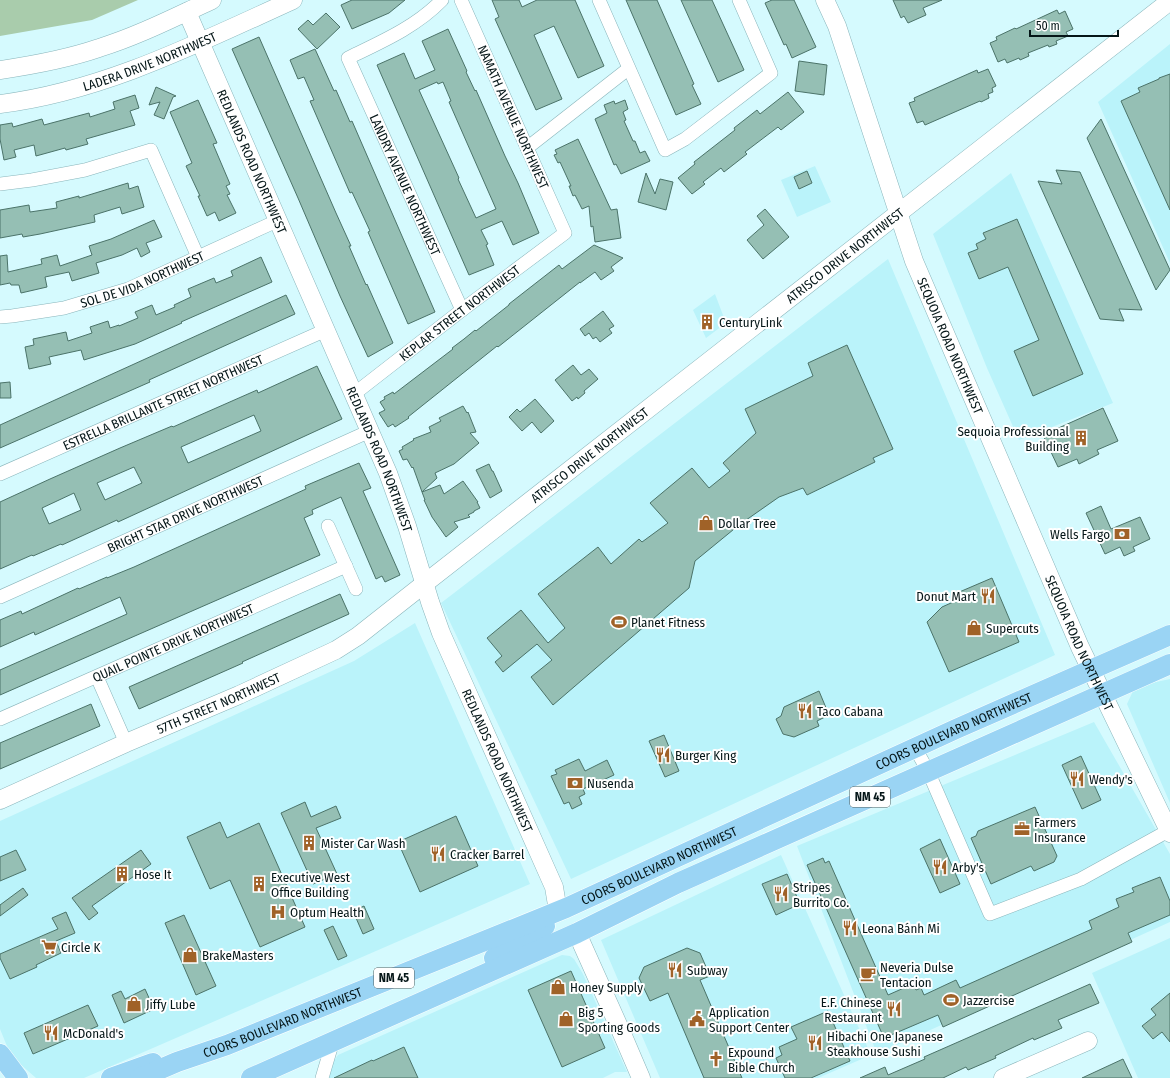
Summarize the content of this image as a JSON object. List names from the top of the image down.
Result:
{
  "streets": {
    "main road": ["COORS BOULEVARD NORTHWEST", "NM 45"],
    "street": [
      "LADERA DRIVE NORTHWEST",
      "NAMATH AVENUE NORTHWEST",
      "REDLANDS ROAD NORTHWEST",
      "LANDRY AVENUE NORTHWEST",
      "ATRISCO DRIVE NORTHWEST",
      "SOL DE VIDA NORTHWEST",
      "KEPLAR STREET NORTHWEST",
      "SEQUOIA ROAD NORTHWEST",
      "ESTRELLA BRILLANTE STREET NORTHWEST",
      "BRIGHT STAR DRIVE NORTHWEST",
      "QUAIL POINTE DRIVE NORTHWEST",
      "57TH STREET NORTHWEST"
    ]
  },
  "crossings": [
    ["LADERA DRIVE NORTHWEST", "REDLANDS ROAD NORTHWEST"],
    ["NAMATH AVENUE NORTHWEST", "KEPLAR STREET NORTHWEST"],
    ["REDLANDS ROAD NORTHWEST", "ATRISCO DRIVE NORTHWEST"],
    ["REDLANDS ROAD NORTHWEST", "SOL DE VIDA NORTHWEST"],
    ["REDLANDS ROAD NORTHWEST", "KEPLAR STREET NORTHWEST"],
    ["REDLANDS ROAD NORTHWEST", "ESTRELLA BRILLANTE STREET NORTHWEST"],
    ["REDLANDS ROAD NORTHWEST", "BRIGHT STAR DRIVE NORTHWEST"],
    ["REDLANDS ROAD NORTHWEST", "57TH STREET NORTHWEST"],
    ["REDLANDS ROAD NORTHWEST", "COORS BOULEVARD NORTHWEST"],
    ["LANDRY AVENUE NORTHWEST", "KEPLAR STREET NORTHWEST"],
    ["ATRISCO DRIVE NORTHWEST", "SEQUOIA ROAD NORTHWEST"],
    ["ATRISCO DRIVE NORTHWEST", "57TH STREET NORTHWEST"],
    ["SEQUOIA ROAD NORTHWEST", "COORS BOULEVARD NORTHWEST"]
  ],
  "places": {
    "building": [
      "CenturyLink",
      "Sequoia Professional Building",
      "Mister Car Wash",
      "Hose It",
      "Executive West Office Building"
    ],
    "shop": [
      "Dollar Tree",
      "Supercuts",
      "BrakeMasters",
      "Honey Supply",
      "Jiffy Lube",
      "Big 5 Sporting Goods"
    ],
    "bank": ["Wells Fargo", "Nusenda"],
    "restaurant": [
      "Donut Mart",
      "Taco Cabana",
      "Burger King",
      "Wendy's",
      "Cracker Barrel",
      "Arby's",
      "Stripes Burrito Co.",
      "Leona Bánh Mi",
      "Subway",
      "E.F. Chinese Restaurant",
      "McDonald's",
      "Hibachi One Japanese Steakhouse Sushi"
    ],
    "sports": ["Planet Fitness", "Jazzercise"],
    "office": ["Farmers Insurance"],
    "hospital": ["Optum Health"],
    "supermarket": ["Circle K"],
    "cafe": ["Neveria Dulse Tentacion"],
    "public building": ["Application Support Center"],
    "church": ["Expound Bible Church"]
  },
  "scale_bar": "50 m"
}
